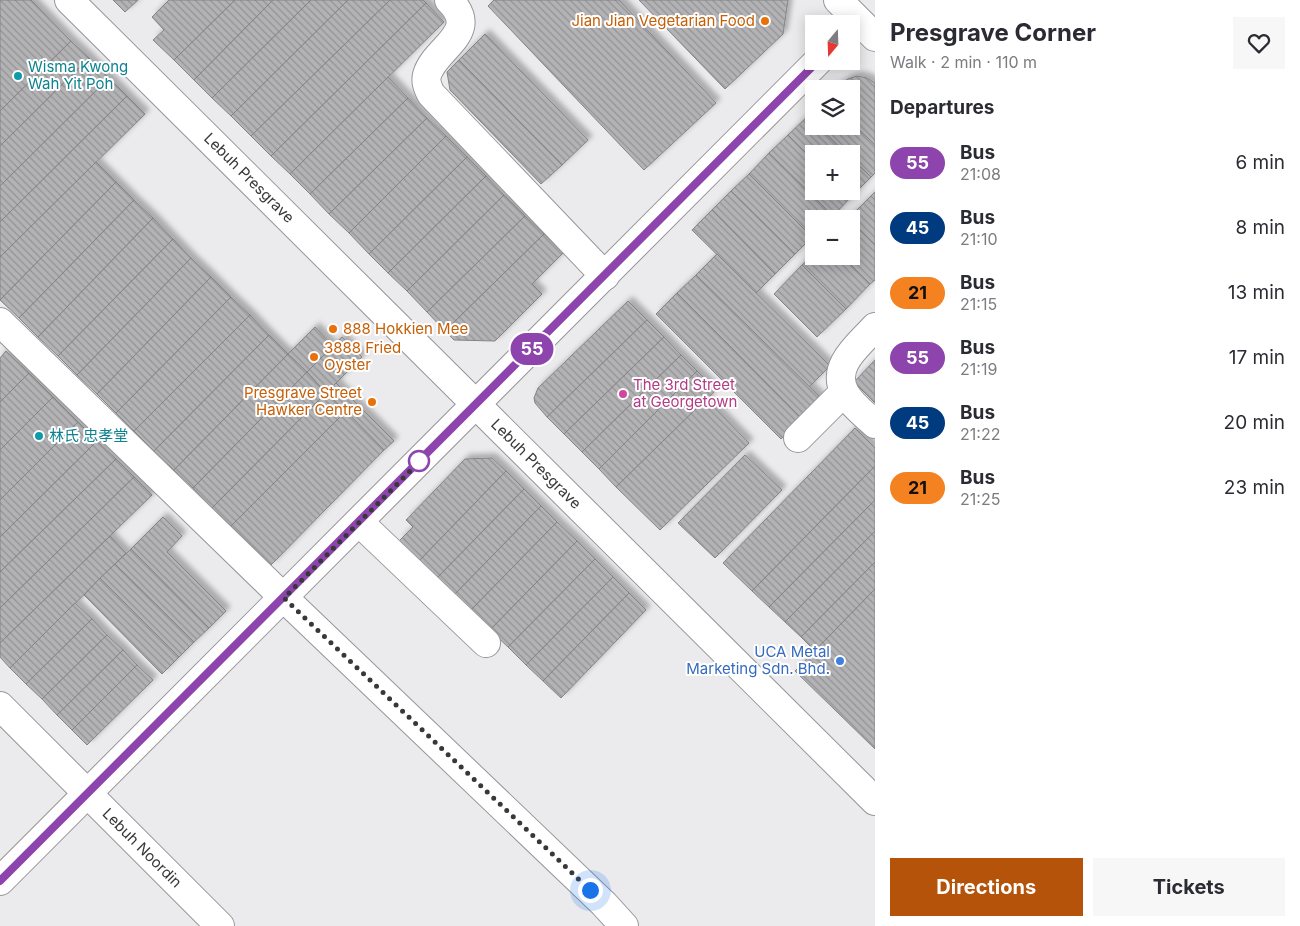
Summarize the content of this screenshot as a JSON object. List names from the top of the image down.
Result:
{
  "streets": {
    "street": ["Lebuh Presgrave", "Lebuh Noordin"]
  },
  "places": [
    "Jian Jian Vegetarian Food",
    "Wisma Kwong Wah Yit Poh",
    "888 Hokkien Mee",
    "3888 Fried Oyster",
    "The 3rd Street at Georgetown",
    "Presgrave Street Hawker Centre",
    "林氏 忠孝堂",
    "UCA Metal Marketing Sdn. Bhd."
  ],
  "lines": ["bus line 55"],
  "north": "bottom",
  "page": {
    "on_map": "55",
    "heading": [
      ["Presgrave Corner", "Walk · 2 min · 110 m"],
      "Departures"
    ],
    "map_buttons": ["+", "−"],
    "list": [
      {
        "mark": "55",
        "name": "Bus",
        "note": "21:08",
        "value": "6 min"
      },
      {
        "mark": "45",
        "name": "Bus",
        "note": "21:10",
        "value": "8 min"
      },
      {
        "mark": "21",
        "name": "Bus",
        "note": "21:15",
        "value": "13 min"
      },
      {
        "mark": "55",
        "name": "Bus",
        "note": "21:19",
        "value": "17 min"
      },
      {
        "mark": "45",
        "name": "Bus",
        "note": "21:22",
        "value": "20 min"
      },
      {
        "mark": "21",
        "name": "Bus",
        "note": "21:25",
        "value": "23 min"
      }
    ],
    "buttons": ["Directions", "Tickets"]
  }
}
